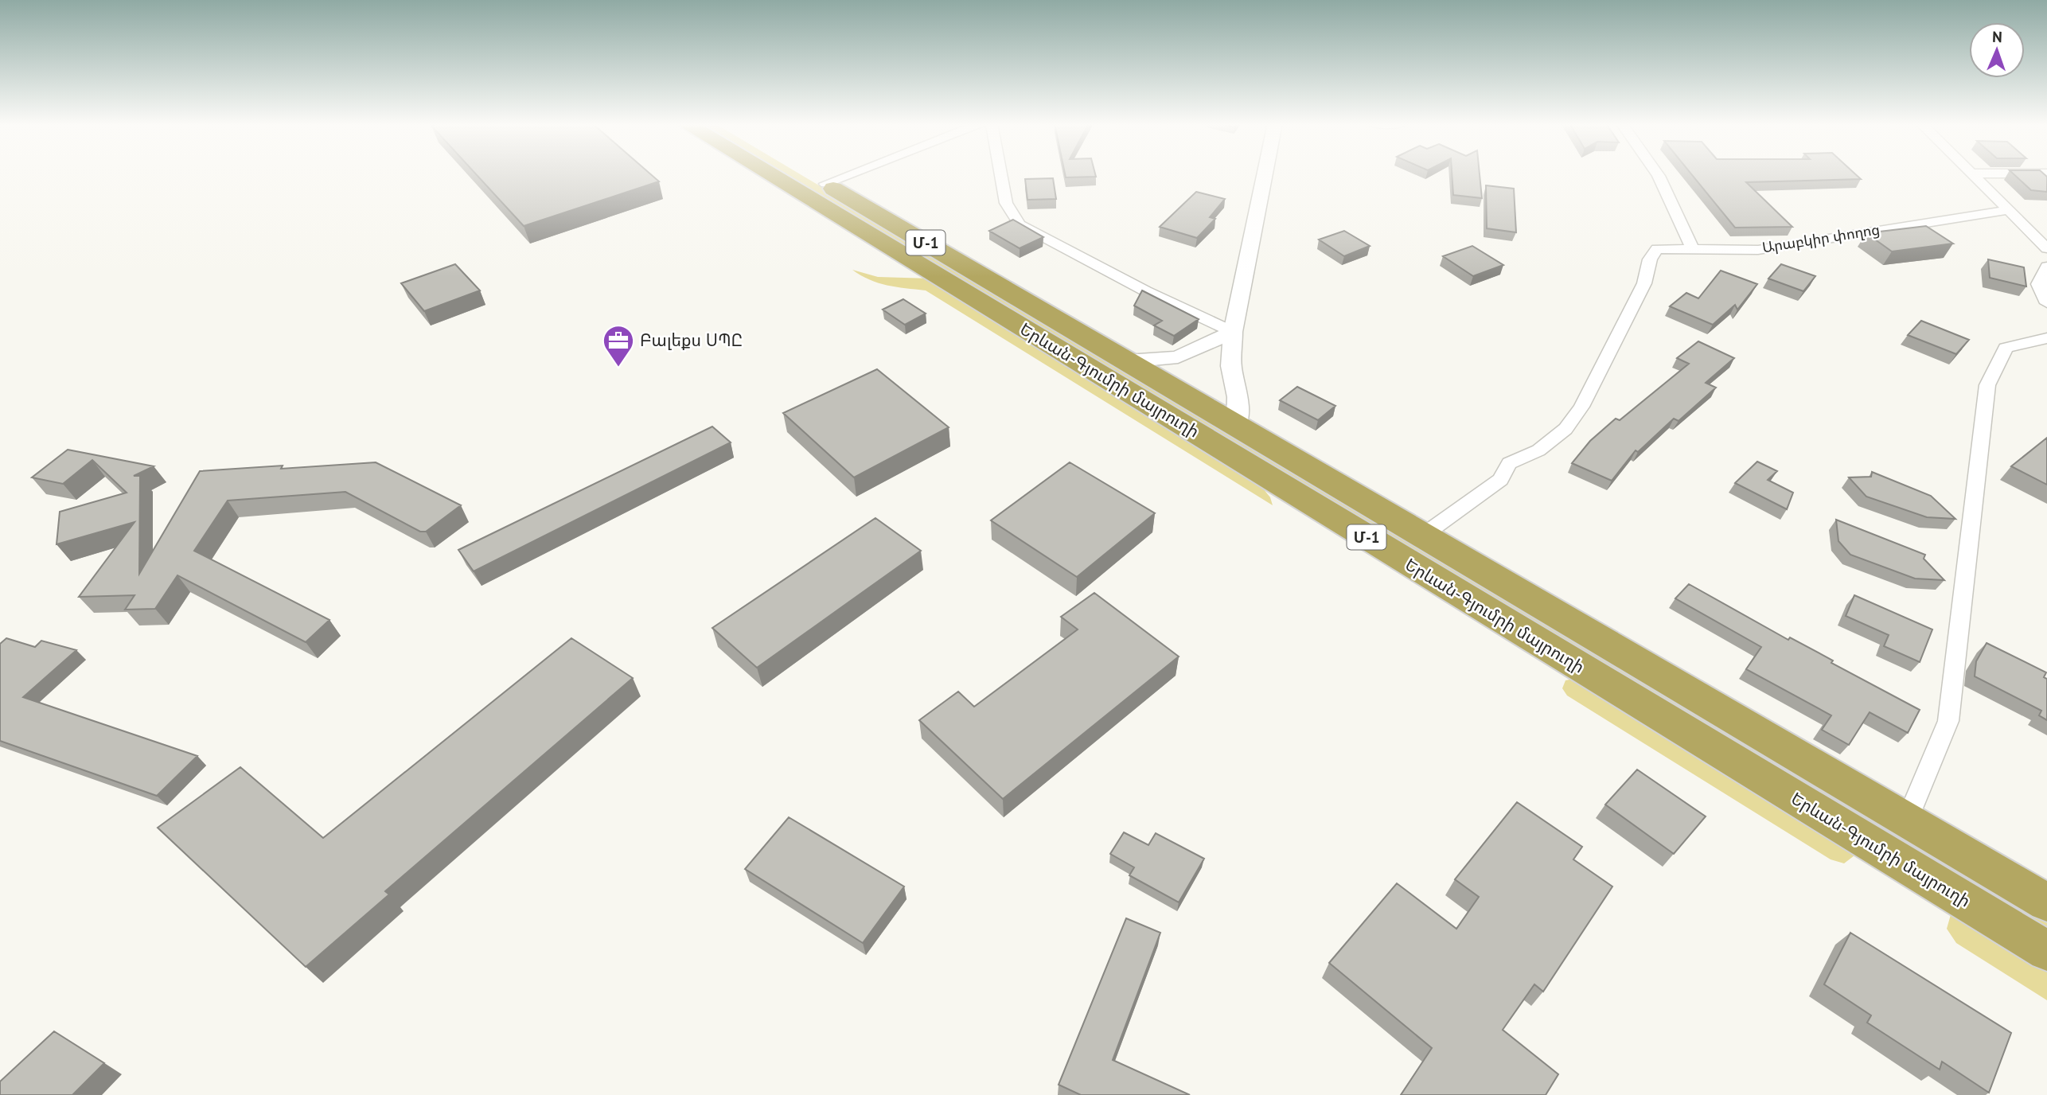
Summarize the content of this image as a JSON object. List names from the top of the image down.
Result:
{
  "streets": {
    "highway": ["Մ-1", "Երևան-Գյումրի մայրուղի"],
    "street": ["Արաբկիր փողոց"]
  },
  "crossings": [
    ["Արաբկիր փողոց", "Երևան-Գյումրի մայրուղի"]
  ],
  "places": {
    "office": ["Բալեքս ՍՊԸ"]
  },
  "north": "top"
}
